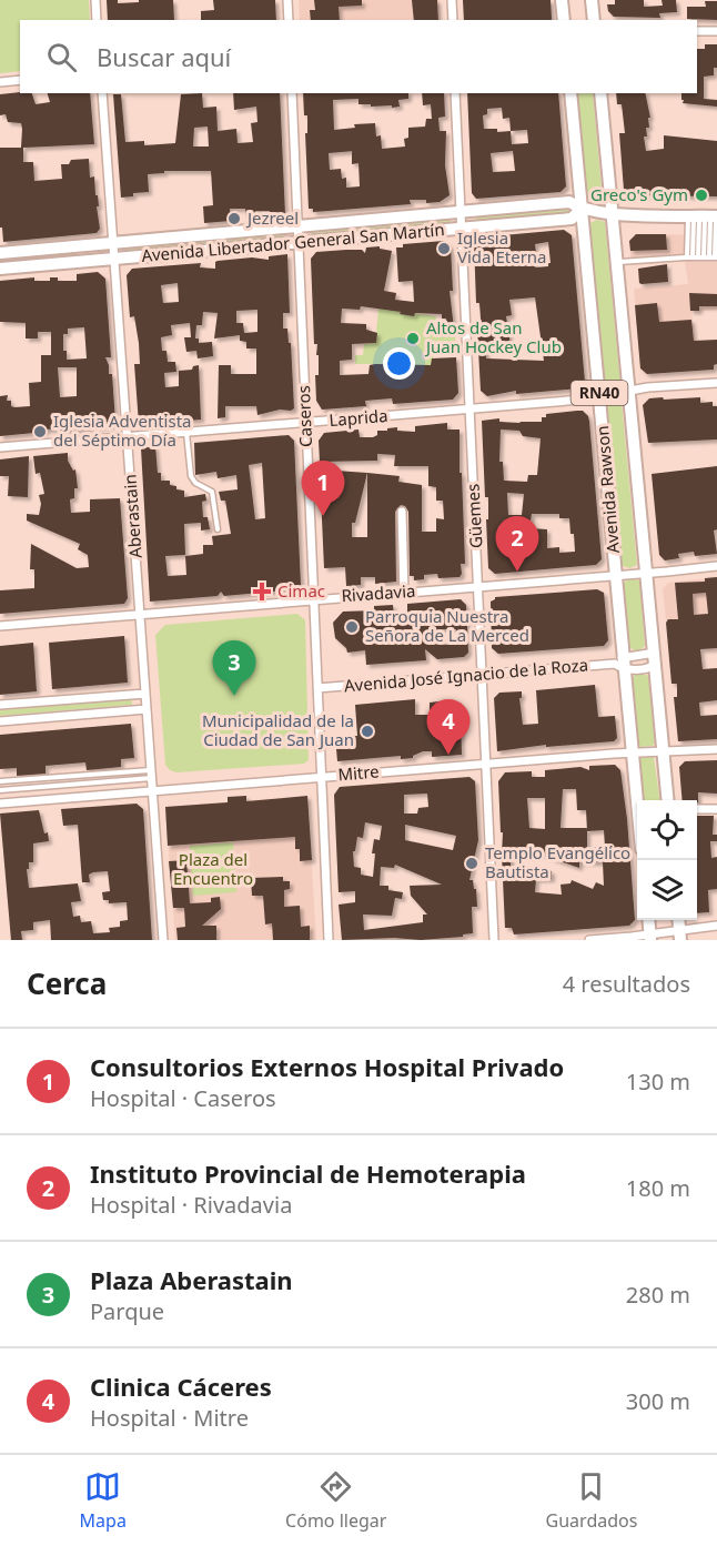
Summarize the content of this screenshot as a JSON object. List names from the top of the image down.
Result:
{
  "streets": {
    "main road": ["Avenida Libertador General San Martín", "RN40", "Avenida Rawson"],
    "street": [
      "Caseros",
      "Laprida",
      "Aberastain",
      "Güemes",
      "Rivadavia",
      "Avenida José Ignacio de la Roza",
      "Mitre"
    ]
  },
  "crossings": [
    ["Avenida Libertador General San Martín", "Caseros"],
    ["Avenida Libertador General San Martín", "Avenida Rawson"],
    ["Avenida Libertador General San Martín", "Aberastain"],
    ["Avenida Libertador General San Martín", "Güemes"],
    ["Caseros", "Laprida"],
    ["Caseros", "Rivadavia"],
    ["Caseros", "Avenida José Ignacio de la Roza"],
    ["Caseros", "Mitre"],
    ["Laprida", "Avenida Rawson"],
    ["Laprida", "Aberastain"],
    ["Laprida", "Güemes"],
    ["Avenida Rawson", "Rivadavia"],
    ["Avenida Rawson", "Avenida José Ignacio de la Roza"],
    ["Avenida Rawson", "Mitre"],
    ["Aberastain", "Rivadavia"],
    ["Aberastain", "Mitre"],
    ["Güemes", "Rivadavia"],
    ["Güemes", "Avenida José Ignacio de la Roza"],
    ["Güemes", "Mitre"]
  ],
  "parks": ["Plaza del Encuentro"],
  "places": {
    "other": [
      "Greco's Gym",
      "Jezreel",
      "Iglesia Vida Eterna",
      "Altos de San Juan Hockey Club",
      "Iglesia Adventista del Séptimo Día",
      "Parroquia Nuestra Señora de La Merced",
      "Municipalidad de la Ciudad de San Juan",
      "Templo Evangélico Bautista"
    ],
    "health": ["Cimac"]
  },
  "page": {
    "search": "Buscar aquí",
    "pins": [
      "1",
      "2",
      "3",
      "4"
    ],
    "heading": ["Cerca", "4 resultados"],
    "list": [
      {
        "mark": "1",
        "name": "Consultorios Externos Hospital Privado",
        "note": "Hospital · Caseros",
        "value": "130 m"
      },
      {
        "mark": "2",
        "name": "Instituto Provincial de Hemoterapia",
        "note": "Hospital · Rivadavia",
        "value": "180 m"
      },
      {
        "mark": "3",
        "name": "Plaza Aberastain",
        "note": "Parque",
        "value": "280 m"
      },
      {
        "mark": "4",
        "name": "Clinica Cáceres",
        "note": "Hospital · Mitre",
        "value": "300 m"
      }
    ],
    "nav": ["Mapa", "Cómo llegar", "Guardados"]
  }
}
